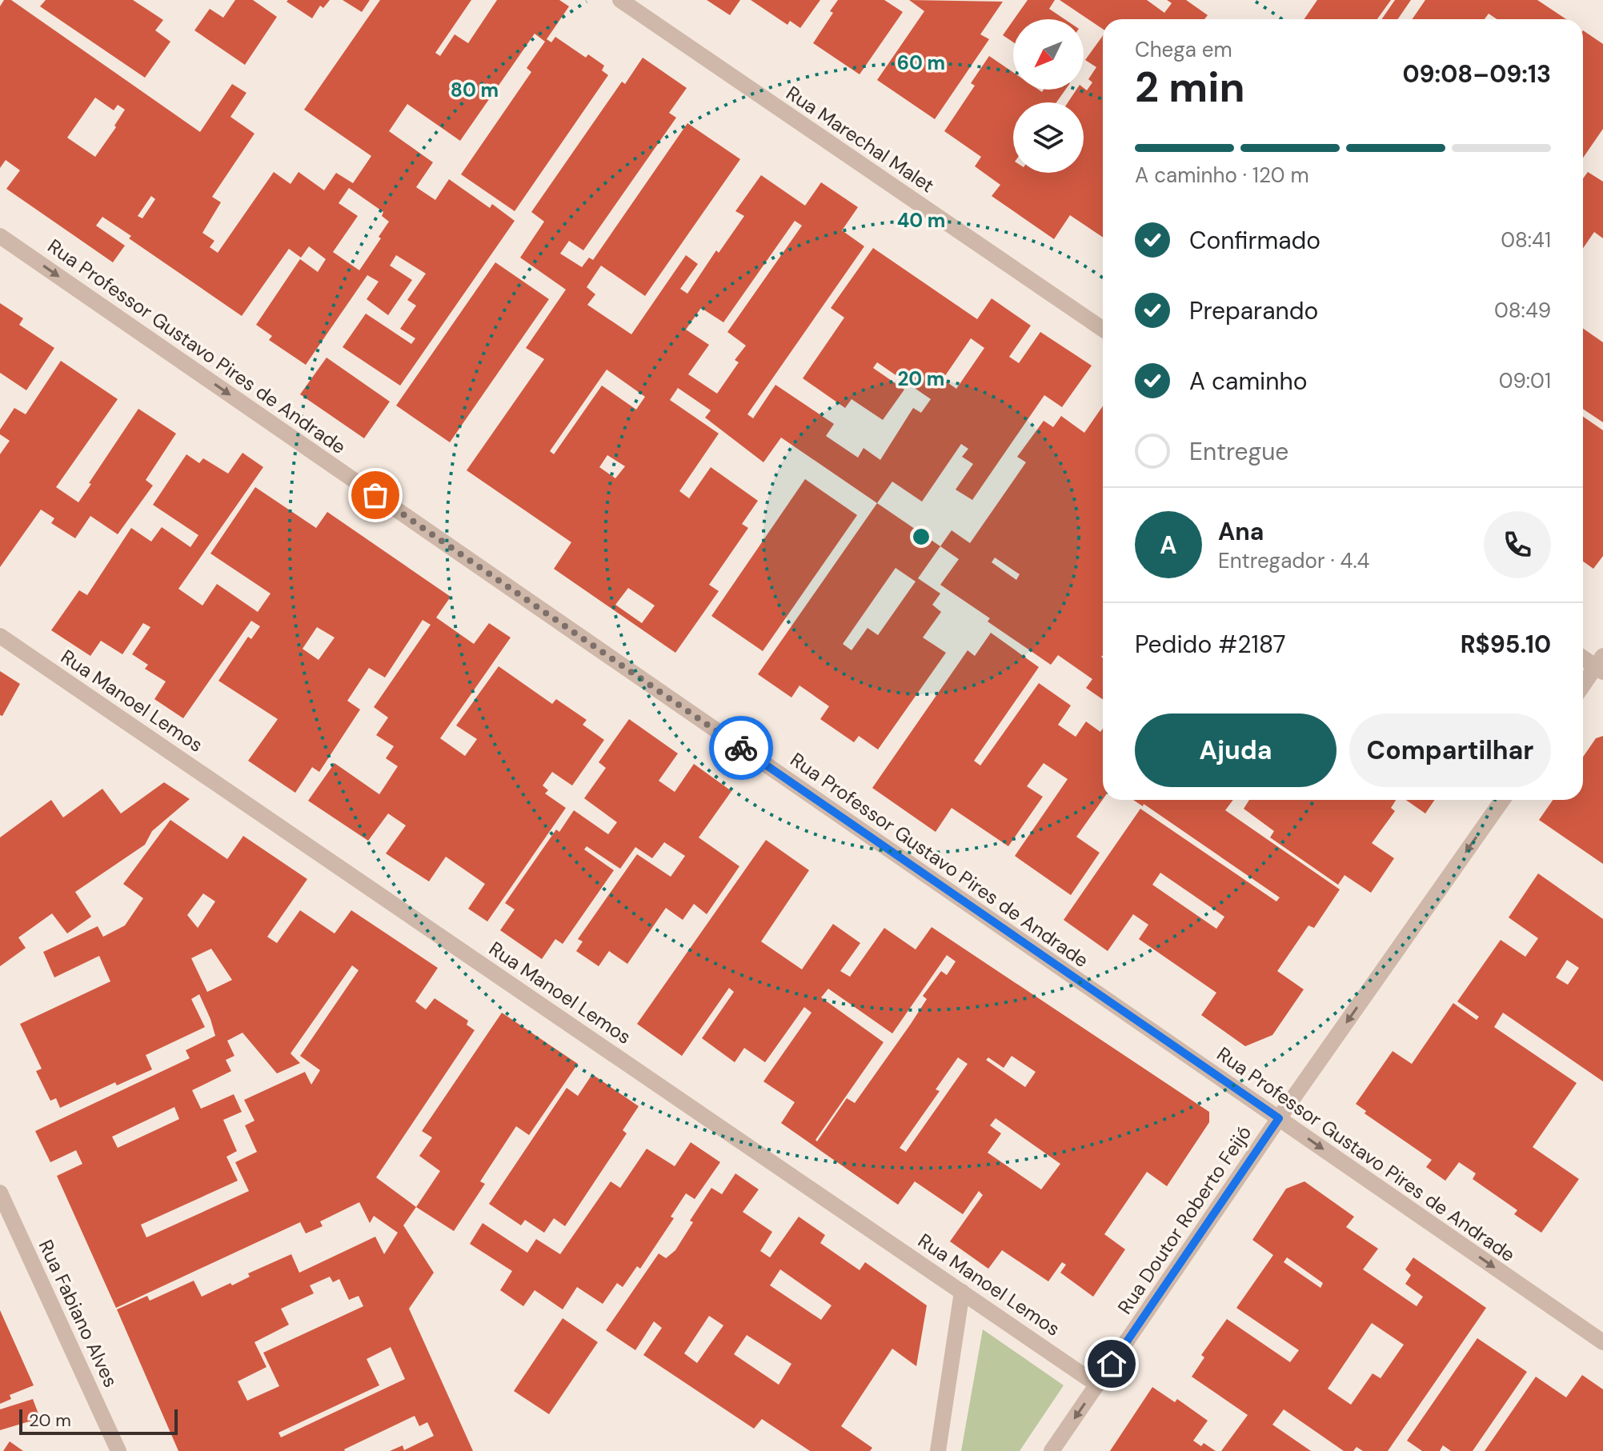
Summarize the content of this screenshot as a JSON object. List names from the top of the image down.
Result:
{
  "streets": {
    "street": [
      "Rua Marechal Malet",
      "Rua Professor Gustavo Pires de Andrade",
      "Rua Manoel Lemos",
      "Rua Doutor Roberto Feijó",
      "Rua Fabiano Alves"
    ]
  },
  "crossings": [
    ["Rua Professor Gustavo Pires de Andrade", "Rua Doutor Roberto Feijó"],
    ["Rua Manoel Lemos", "Rua Doutor Roberto Feijó"]
  ],
  "one_way": ["Rua Professor Gustavo Pires de Andrade", "Rua Doutor Roberto Feijó"],
  "scale_bar": "20 m",
  "north": "bottom left",
  "page": {
    "heading": ["2 min", "Chega em", "09:08–09:13"],
    "panel": [
      "Ana",
      "Entregador · 4.4",
      "Pedido #2187",
      "R$95.10"
    ],
    "bar": "A caminho · 120 m",
    "list": [
      ["Confirmado", "08:41"],
      ["Preparando", "08:49"],
      ["A caminho", "09:01"],
      "Entregue"
    ],
    "round": "A",
    "buttons": ["Ajuda", "Compartilhar"],
    "scale": "20 m"
  },
  "rings": [
    "60 m",
    "80 m",
    "40 m",
    "20 m"
  ]
}
